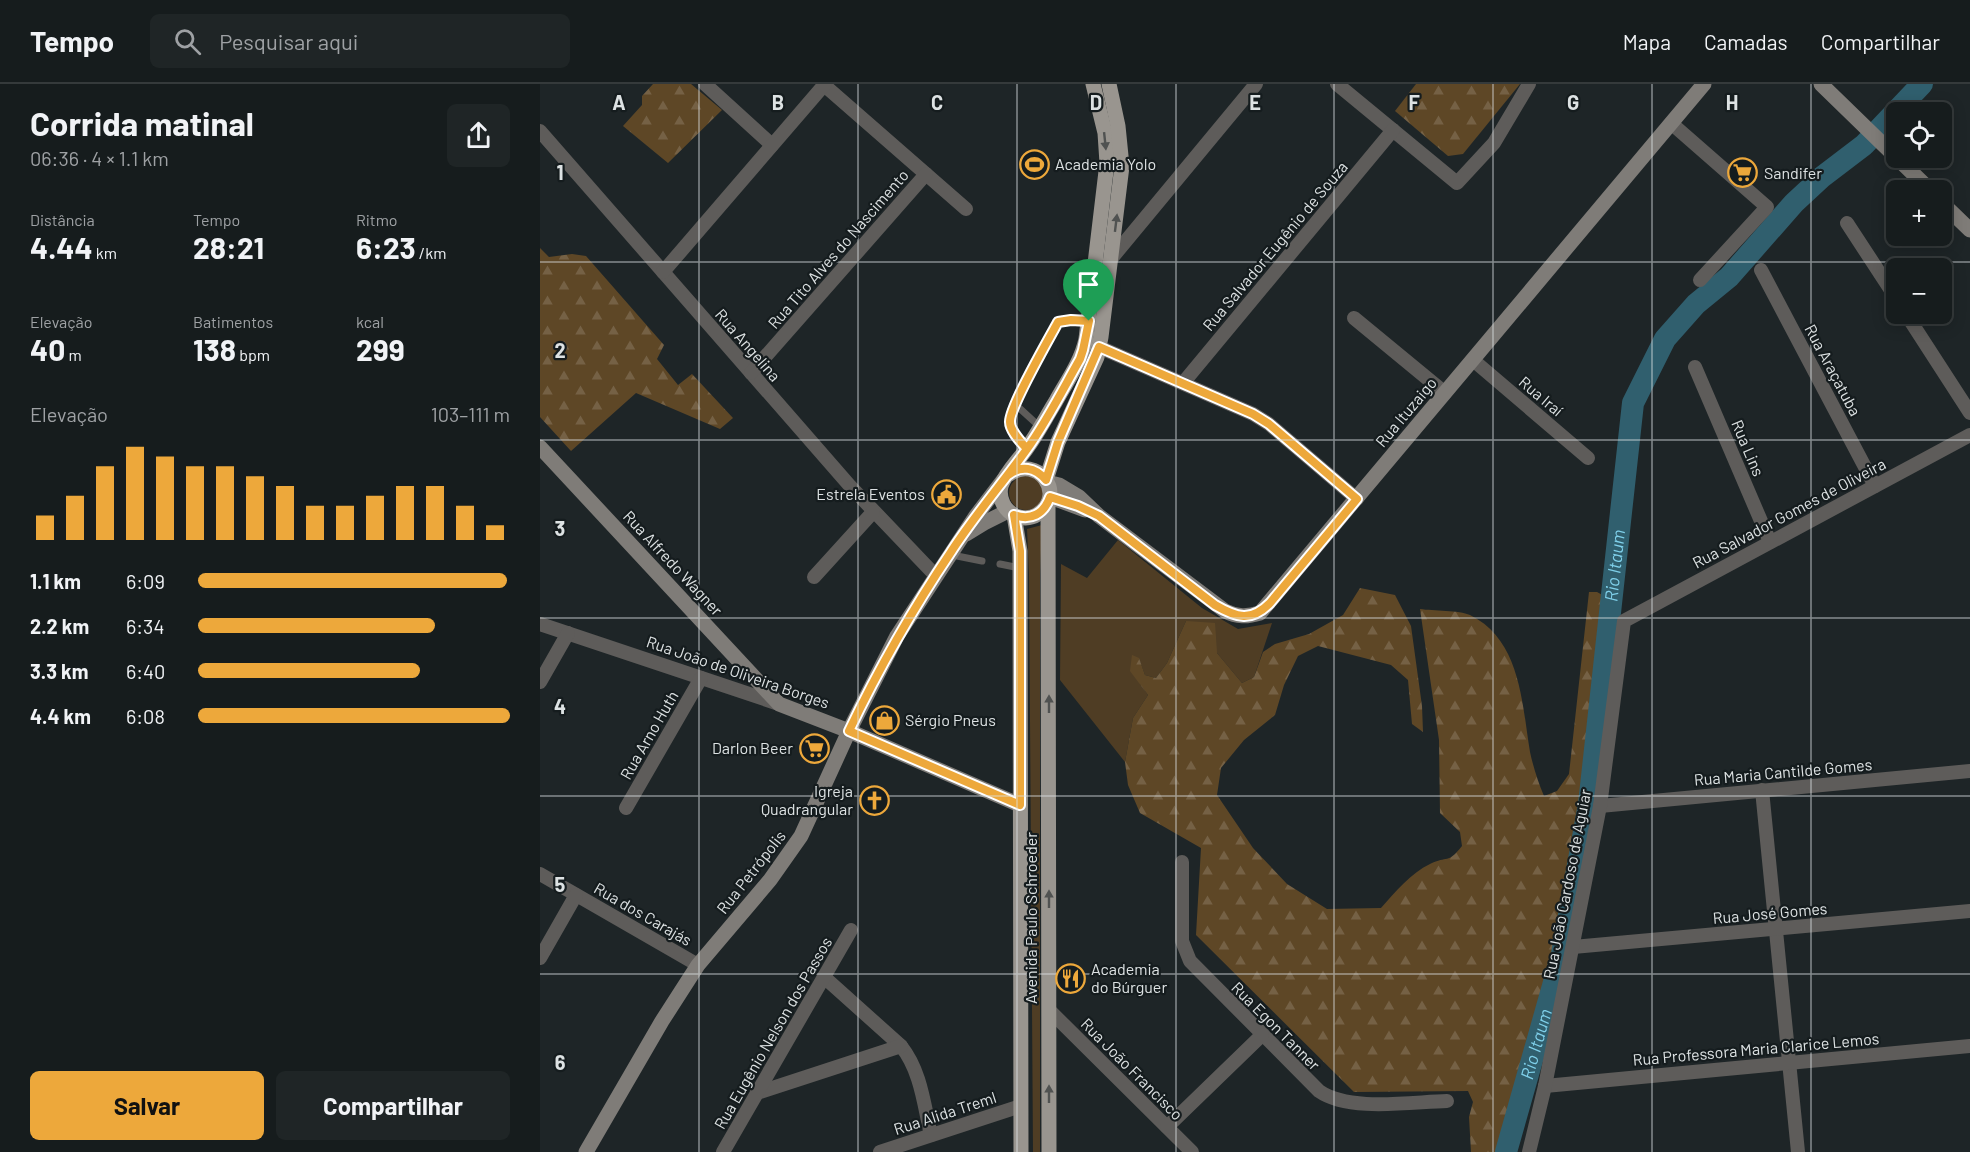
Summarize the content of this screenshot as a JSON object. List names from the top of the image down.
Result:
{
  "streets": {
    "main road": ["Rua Petrópolis", "Avenida Paulo Schroeder"],
    "street": [
      "Rua Salvador Eugênio de Souza",
      "Rua Tito Alves do Nascimento",
      "Rua Angelina",
      "Rua Araçatuba",
      "Rua Iraí",
      "Rua Ituzaigo",
      "Rua Lins",
      "Rua Salvador Gomes de Oliveira",
      "Rua Alfredo Wagner",
      "Rua João de Oliveira Borges",
      "Rua Arno Huth",
      "Rua Maria Cantilde Gomes",
      "Rua João Cardoso de Aguiar",
      "Rua José Gomes",
      "Rua dos Carajás",
      "Rua Egon Tanner",
      "Rua Eugênio Nelson dos Passos",
      "Rua Professora Maria Clarice Lemos",
      "Rua João Francisco",
      "Rua Alida Treml"
    ]
  },
  "crossings": [
    ["Rua Tito Alves do Nascimento", "Rua Angelina"],
    ["Rua Angelina", "Rua Petrópolis"],
    ["Rua Araçatuba", "Rua Salvador Gomes de Oliveira"],
    ["Rua Iraí", "Rua Ituzaigo"],
    ["Rua Ituzaigo", "Rua Petrópolis"],
    ["Rua Ituzaigo", "Avenida Paulo Schroeder"],
    ["Rua Lins", "Rua Salvador Gomes de Oliveira"],
    ["Rua Salvador Gomes de Oliveira", "Rua João Cardoso de Aguiar"],
    ["Rua Alfredo Wagner", "Rua João de Oliveira Borges"],
    ["Rua João de Oliveira Borges", "Rua Arno Huth"],
    ["Rua João de Oliveira Borges", "Rua Petrópolis"],
    ["Rua João de Oliveira Borges", "Avenida Paulo Schroeder"],
    ["Rua Maria Cantilde Gomes", "Rua João Cardoso de Aguiar"],
    ["Rua Petrópolis", "Rua dos Carajás"],
    ["Rua Petrópolis", "Avenida Paulo Schroeder"],
    ["Rua João Cardoso de Aguiar", "Rua José Gomes"],
    ["Rua João Cardoso de Aguiar", "Rua Professora Maria Clarice Lemos"],
    ["Avenida Paulo Schroeder", "Rua João Francisco"],
    ["Avenida Paulo Schroeder", "Rua Alida Treml"]
  ],
  "water": ["Rio Itaum"],
  "places": {
    "sports": ["Academia Yolo"],
    "supermarket": ["Sandifer", "Darlon Beer"],
    "public building": ["Estrela Eventos"],
    "shop": ["Sérgio Pneus"],
    "church": ["Igreja Quadrangular"],
    "restaurant": ["Academia do Búrguer"]
  },
  "page": {
    "header": "Tempo",
    "search": "Pesquisar aqui",
    "nav": ["Mapa", "Camadas", "Compartilhar"],
    "heading": ["Corrida matinal", "06:36 · 4 × 1.1 km"],
    "map_buttons": ["+", "−"],
    "stats": [
      ["Distância", "4.44 km"],
      ["Tempo", "28:21"],
      ["Ritmo", "6:23 /km"],
      ["Elevação", "40 m"],
      ["Batimentos", "138 bpm"],
      ["kcal", "299"]
    ],
    "chart": ["Elevação", "103–111 m"],
    "list": [
      {
        "name": "1.1 km",
        "note": "6:09"
      },
      {
        "name": "2.2 km",
        "note": "6:34"
      },
      {
        "name": "3.3 km",
        "note": "6:40"
      },
      {
        "name": "4.4 km",
        "note": "6:08"
      }
    ],
    "buttons": ["Salvar", "Compartilhar"]
  },
  "grid": {
    "columns": [
      "A",
      "B",
      "C",
      "D",
      "E",
      "F",
      "G",
      "H"
    ],
    "rows": [
      "1",
      "2",
      "3",
      "4",
      "5",
      "6"
    ]
  }
}
